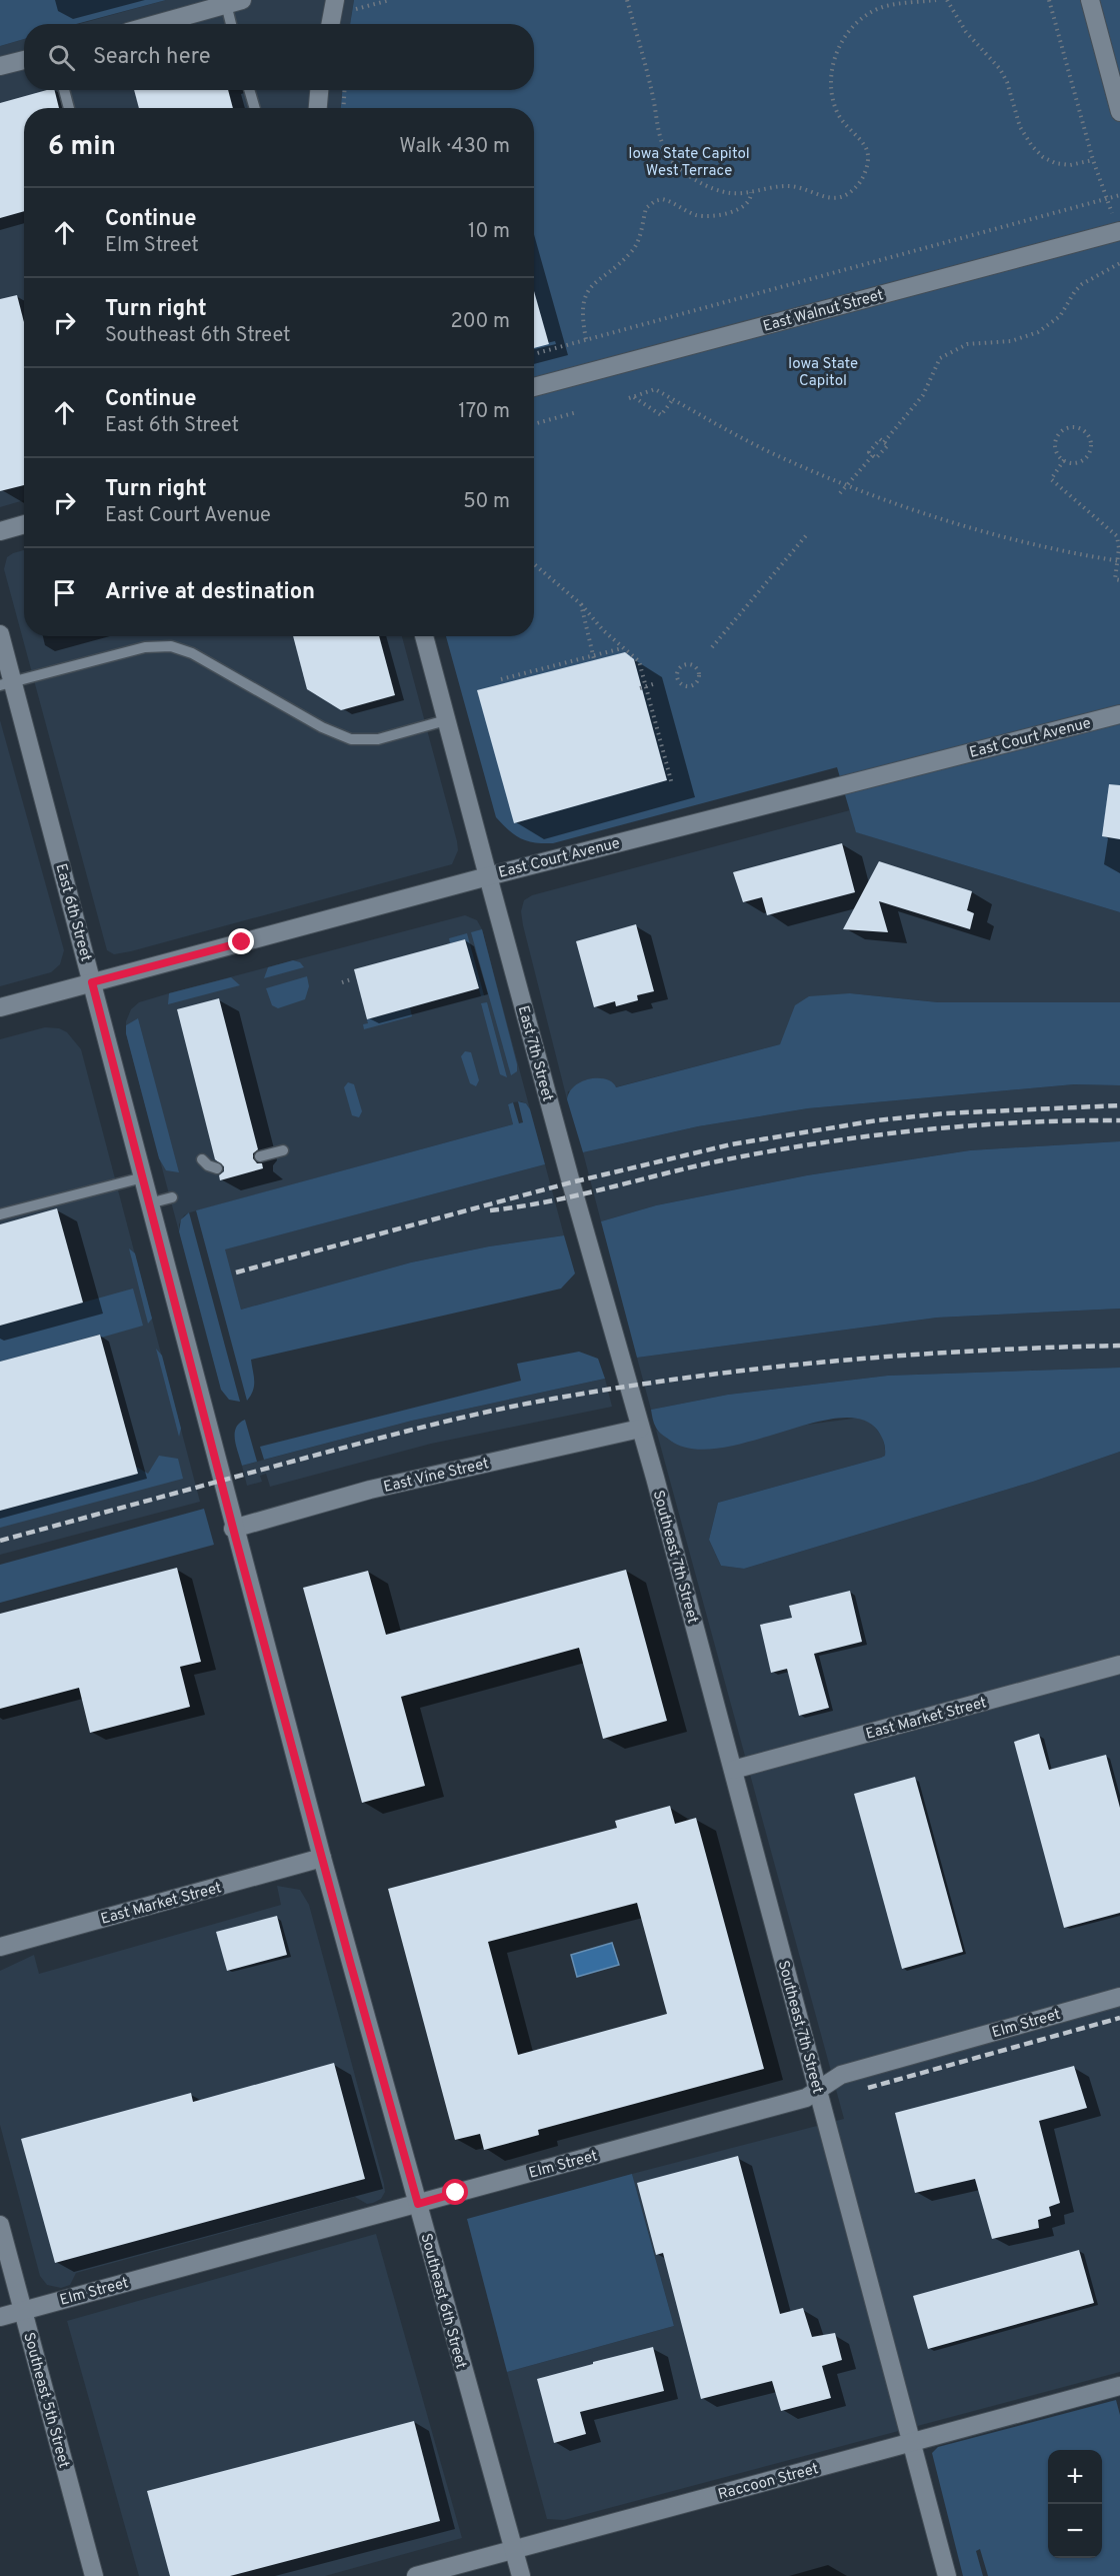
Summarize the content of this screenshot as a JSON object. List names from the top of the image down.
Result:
{
  "streets": {
    "street": [
      "East Walnut Street",
      "East Court Avenue",
      "East 6th Street",
      "East 7th Street",
      "East Vine Street",
      "Southeast 7th Street",
      "East Market Street",
      "Elm Street",
      "Southeast 6th Street",
      "Southeast 5th Street",
      "Raccoon Street"
    ]
  },
  "crossings": [
    ["East Court Avenue", "East 6th Street"],
    ["East Court Avenue", "East 7th Street"],
    ["East 6th Street", "East Vine Street"],
    ["East 6th Street", "Southeast 6th Street"],
    ["East 7th Street", "East Vine Street"],
    ["East 7th Street", "Southeast 7th Street"],
    ["East Vine Street", "Southeast 6th Street"],
    ["Southeast 7th Street", "East Market Street"],
    ["Southeast 7th Street", "Elm Street"],
    ["Southeast 7th Street", "Raccoon Street"],
    ["East Market Street", "Southeast 6th Street"],
    ["Elm Street", "Southeast 6th Street"],
    ["Elm Street", "Southeast 5th Street"],
    ["Southeast 6th Street", "Raccoon Street"]
  ],
  "parks": ["Iowa State Capitol West Terrace", "Iowa State Capitol"],
  "page": {
    "search": "Search here",
    "heading": ["6 min", "Walk · 430 m"],
    "list": [
      ["Continue", "Elm Street", "10 m"],
      ["Turn right", "Southeast 6th Street", "200 m"],
      ["Continue", "East 6th Street", "170 m"],
      ["Turn right", "East Court Avenue", "50 m"],
      "Arrive at destination"
    ],
    "map_buttons": ["+", "−"]
  }
}
